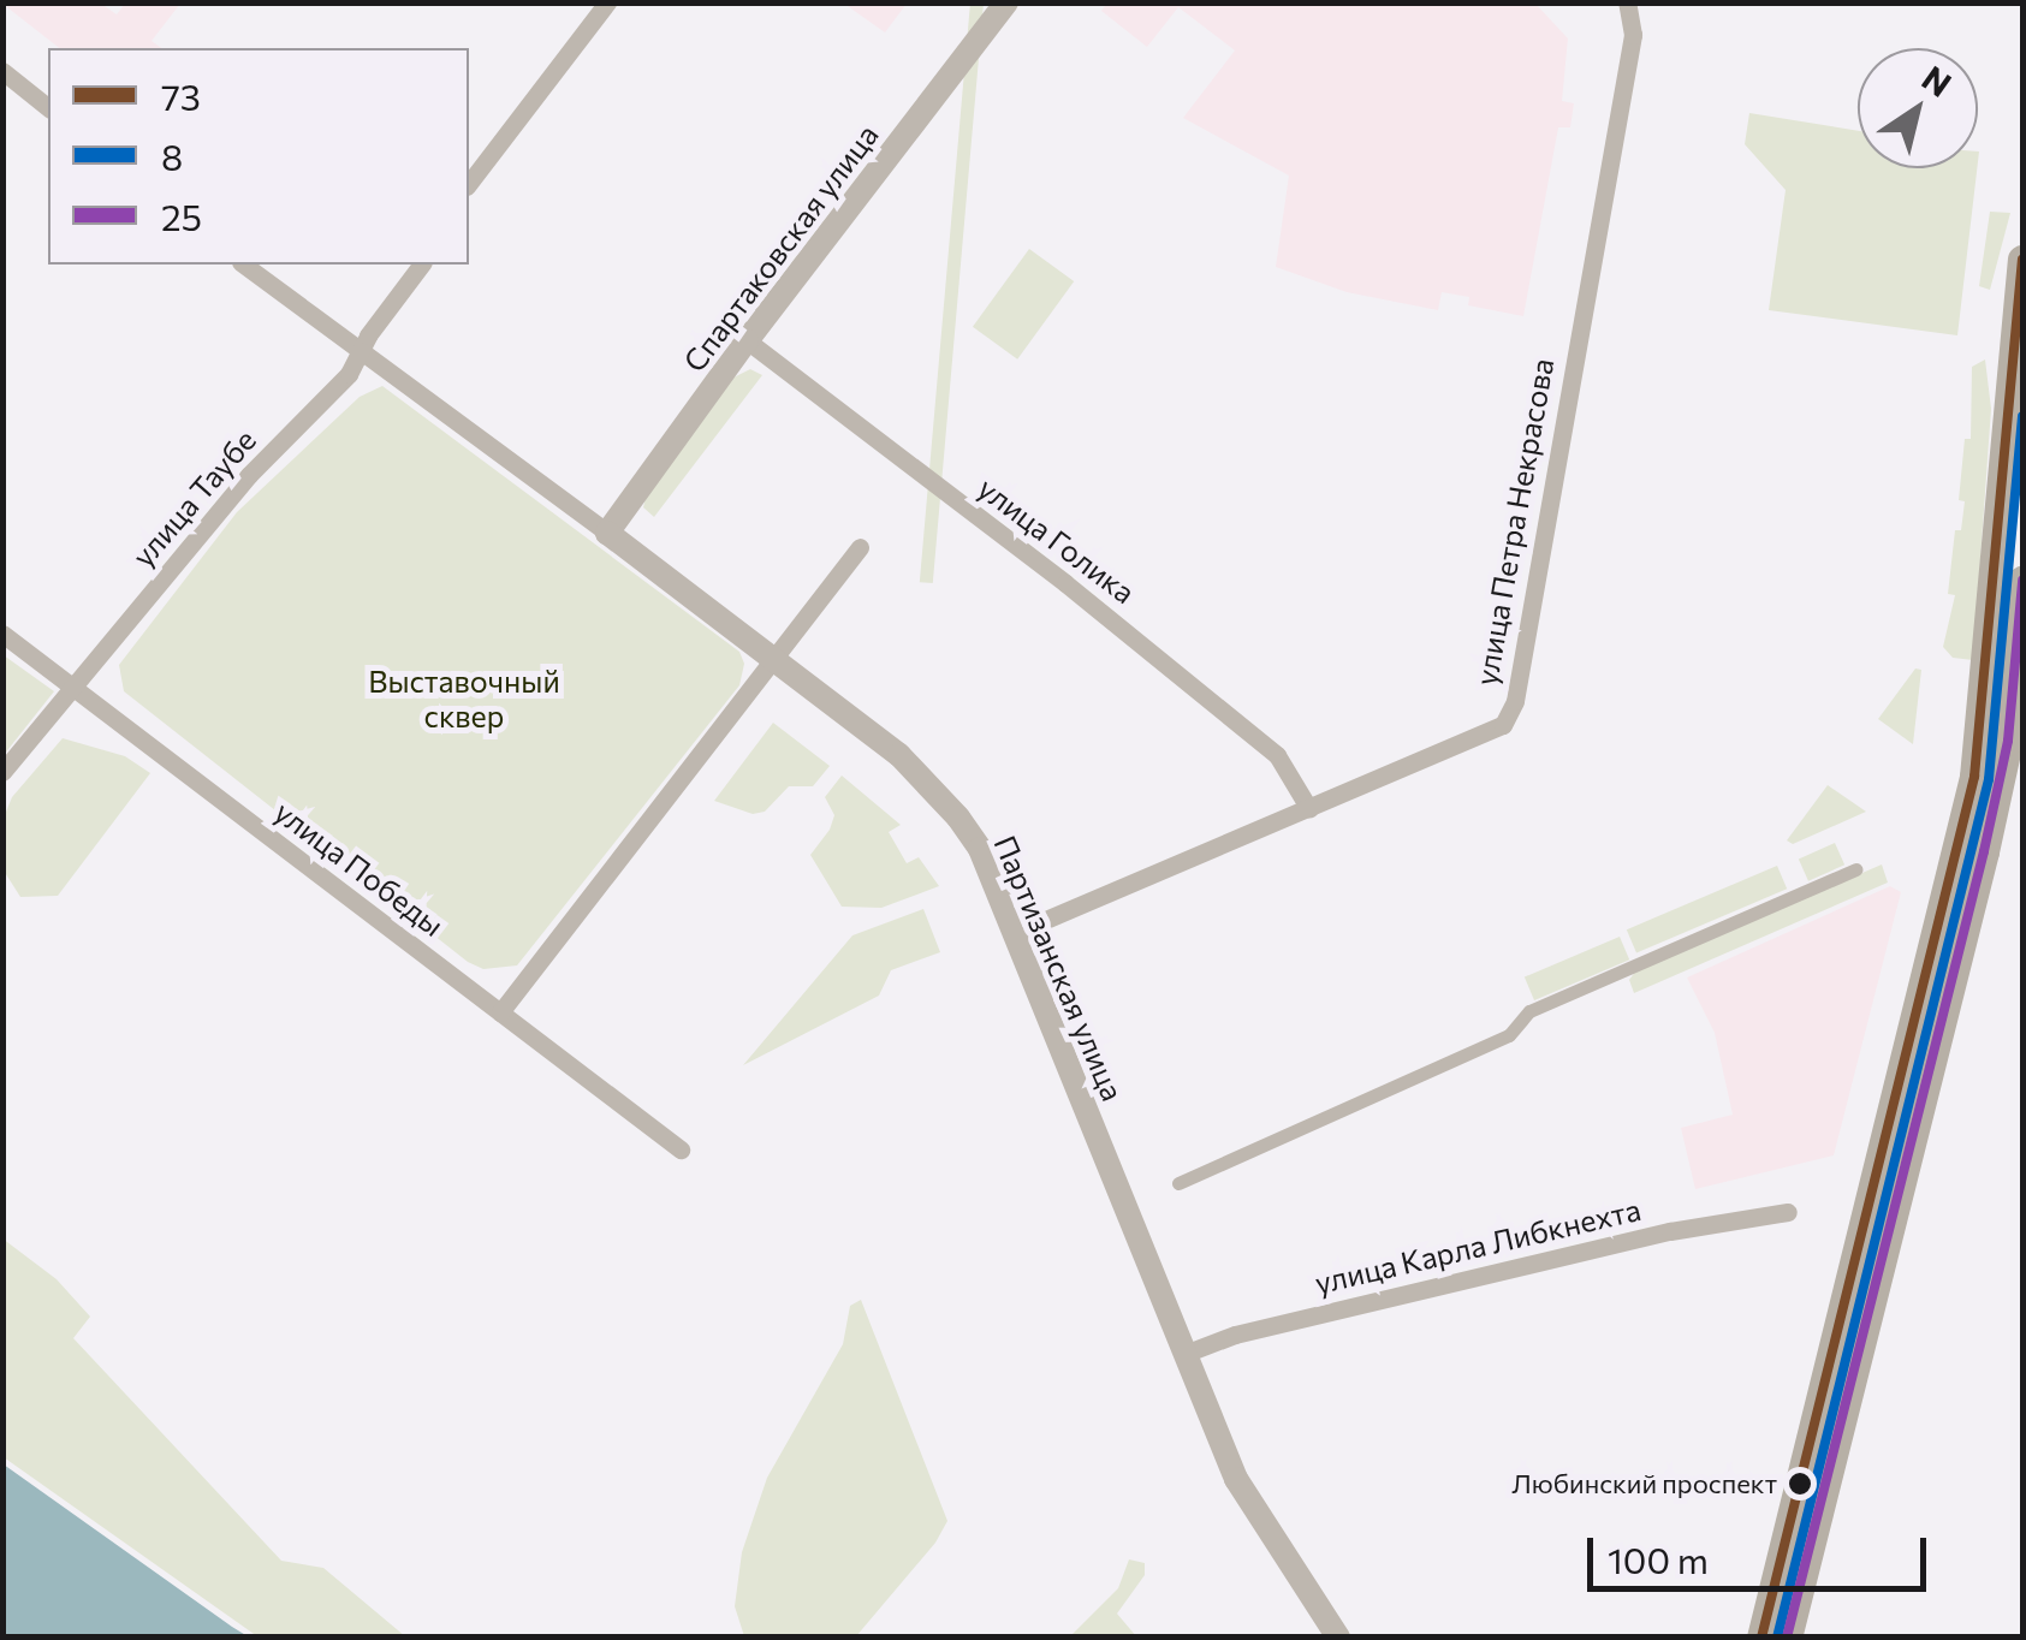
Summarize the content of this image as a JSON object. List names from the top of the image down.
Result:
{
  "streets": {
    "street": [
      "Спартаковская улица",
      "улица Таубе",
      "улица Петра Некрасова",
      "улица Голика",
      "улица Победы",
      "Партизанская улица",
      "улица Карла Либкнехта"
    ]
  },
  "crossings": [
    ["Спартаковская улица", "улица Голика"],
    ["Спартаковская улица", "Партизанская улица"],
    ["улица Таубе", "улица Победы"],
    ["улица Таубе", "Партизанская улица"],
    ["улица Петра Некрасова", "улица Голика"],
    ["улица Петра Некрасова", "Партизанская улица"],
    ["Партизанская улица", "улица Карла Либкнехта"]
  ],
  "parks": ["Выставочный сквер"],
  "places": ["Любинский проспект"],
  "lines": ["transit line 73", "transit line 8", "transit line 25"],
  "legend": ["73", "8", "25"],
  "scale_bar": "100 m",
  "north": "top right"
}
